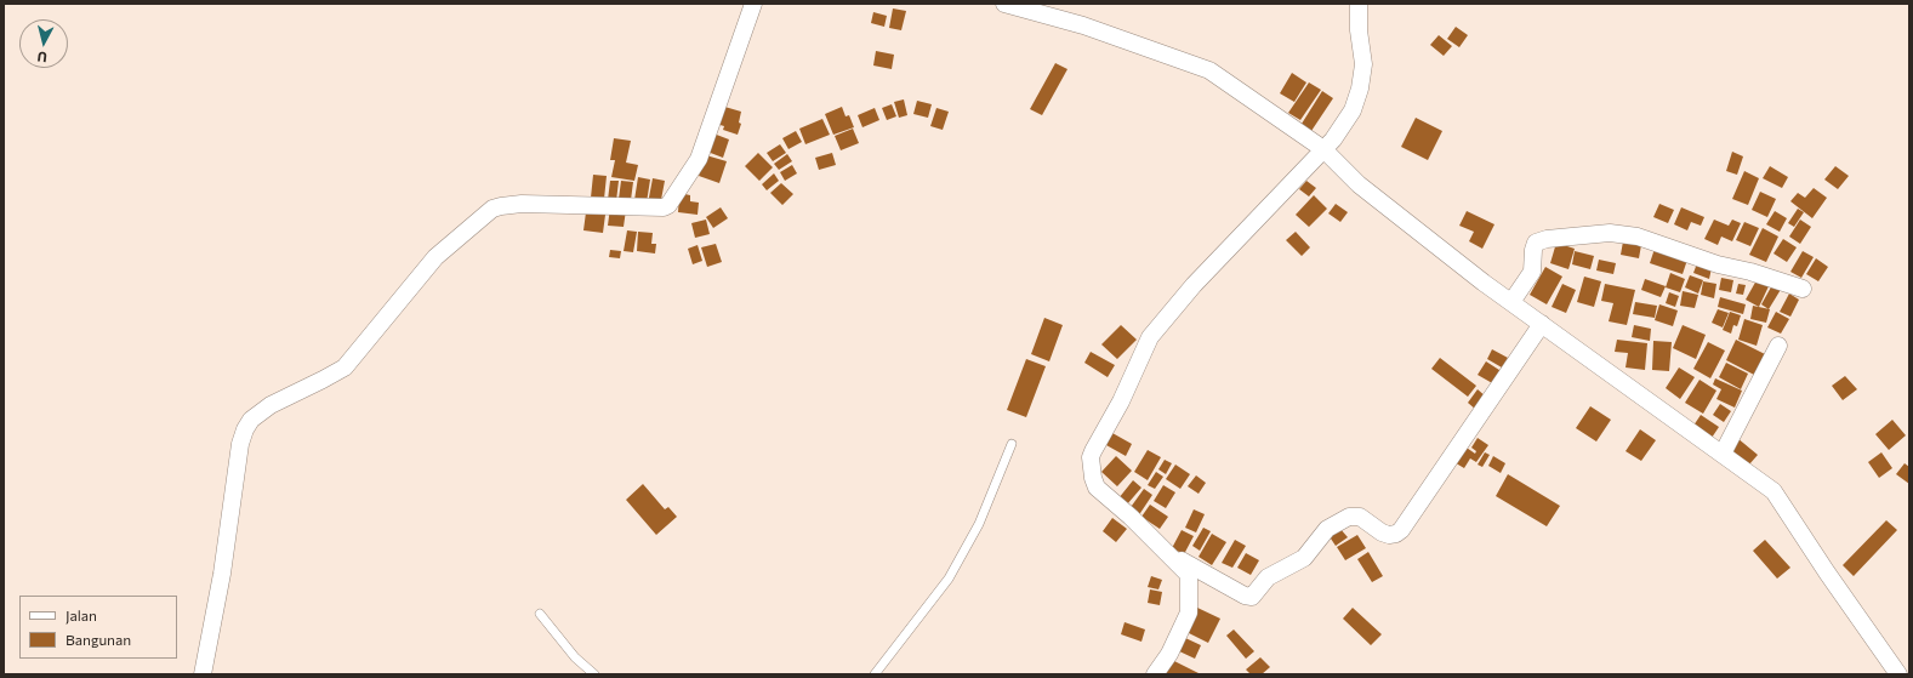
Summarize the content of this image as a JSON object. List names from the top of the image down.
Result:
{
  "legend": ["Jalan", "Bangunan"],
  "north": "bottom"
}
